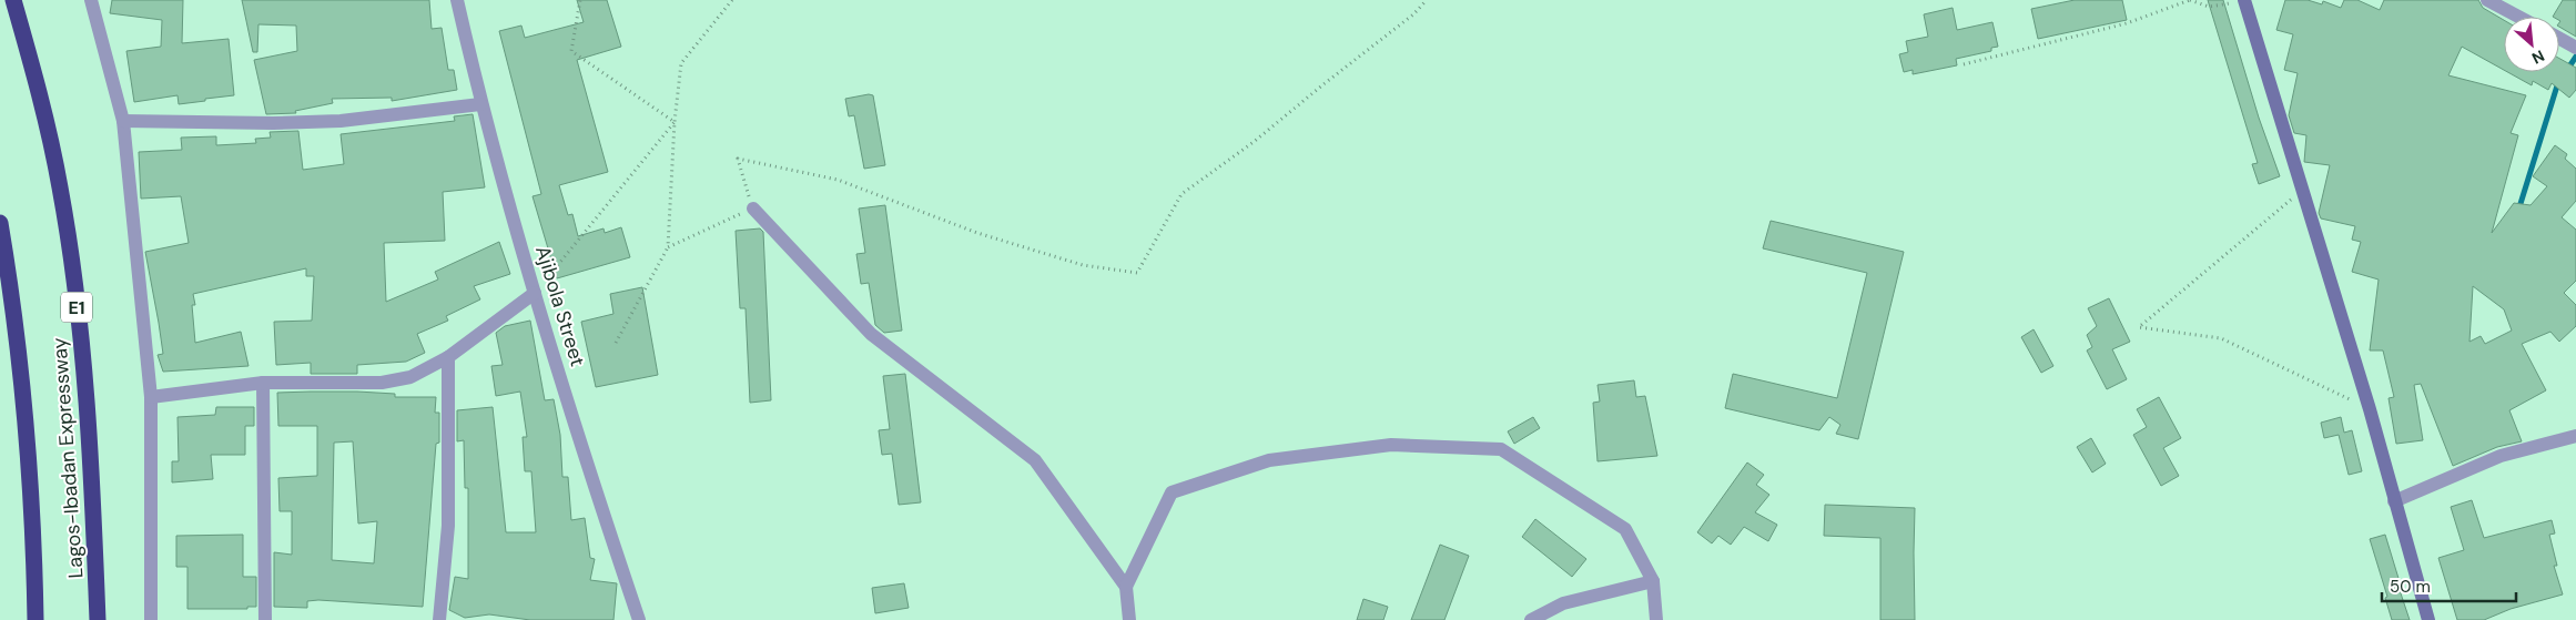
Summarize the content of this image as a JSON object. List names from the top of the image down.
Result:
{
  "streets": {
    "highway": ["E1", "Lagos-Ibadan Expressway"],
    "street": ["Ajibola Street"]
  },
  "scale_bar": "50 m",
  "north": "bottom right"
}
